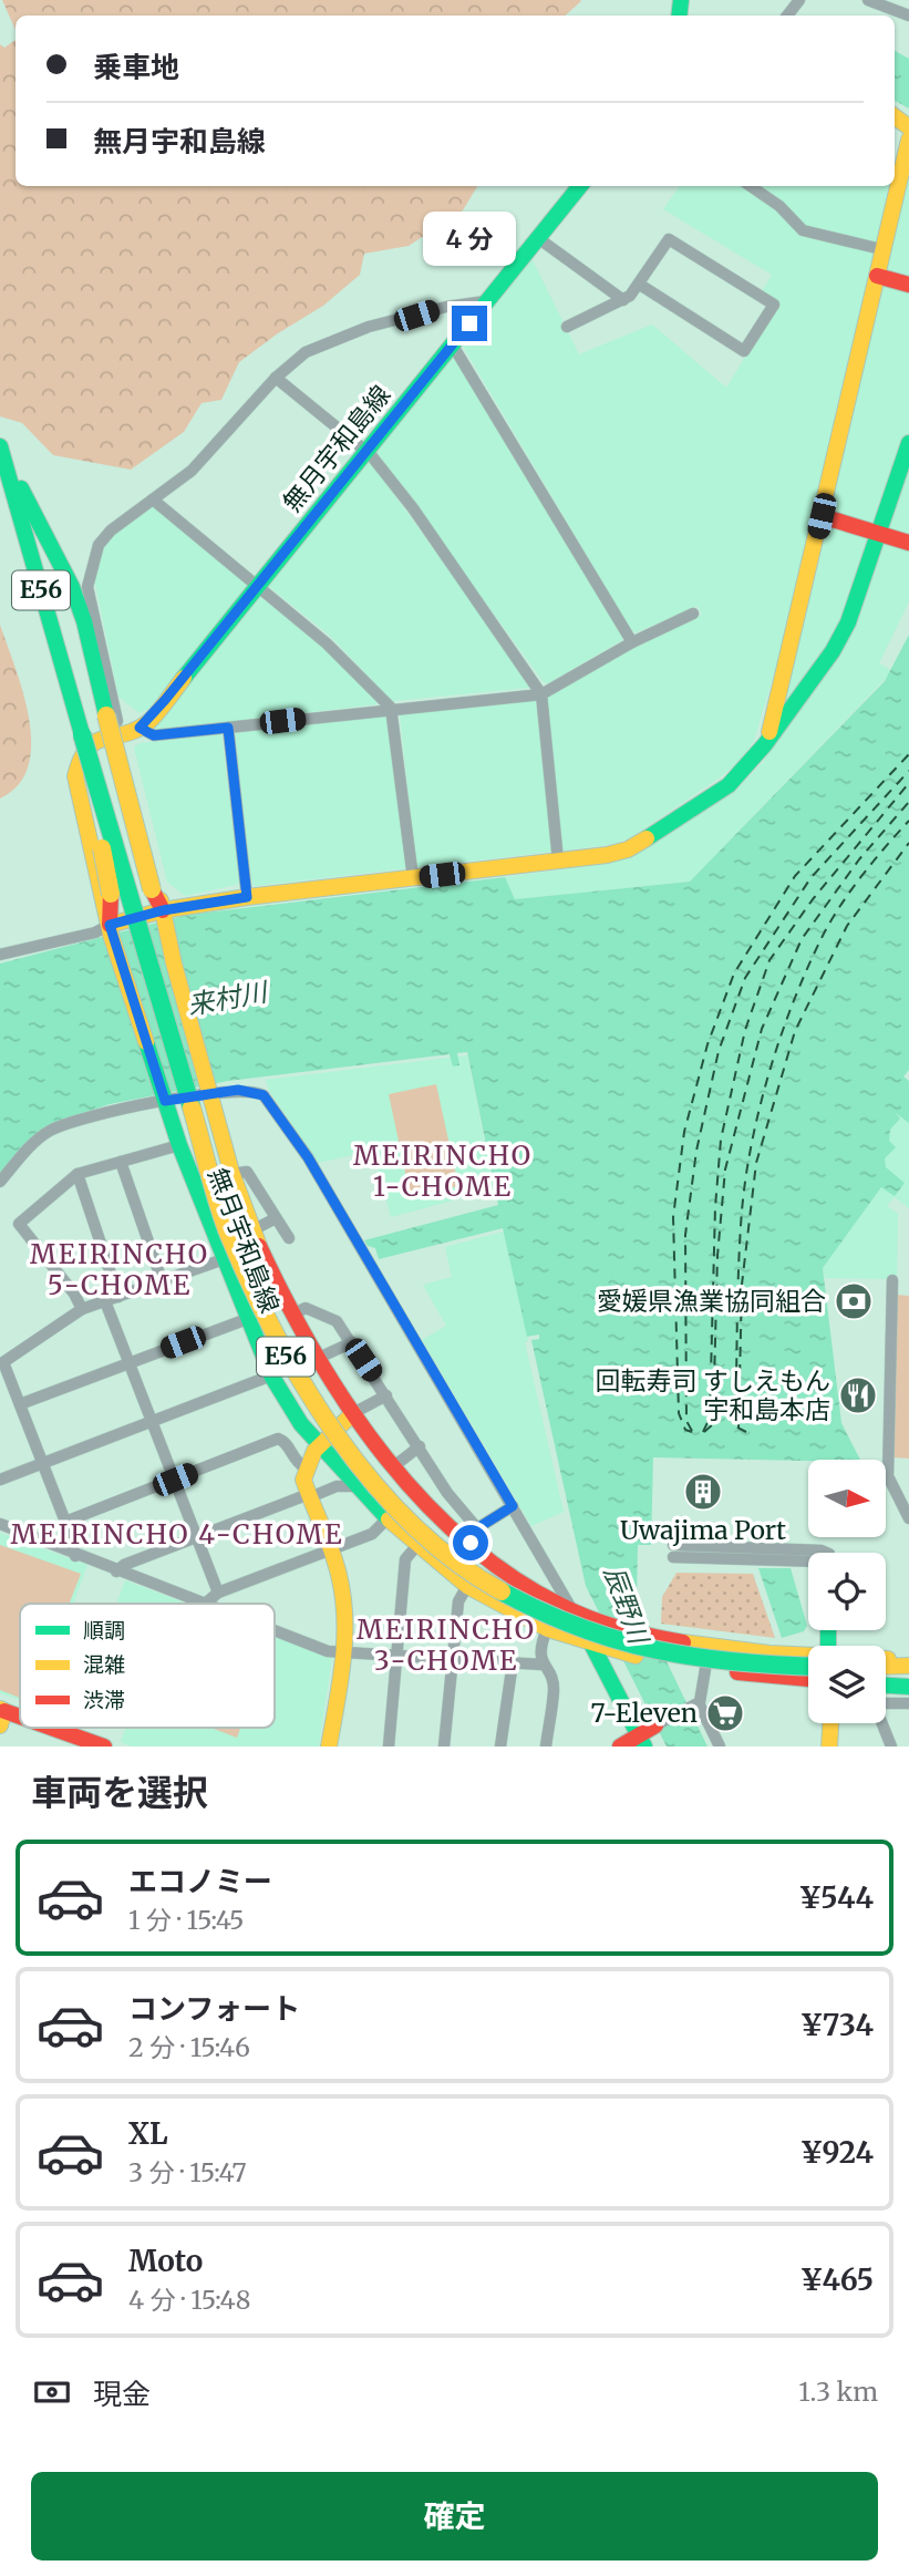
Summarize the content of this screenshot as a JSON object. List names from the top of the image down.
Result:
{
  "streets": {
    "main road": ["無月宇和島線", "E56"]
  },
  "districts": [
    "MEIRINCHO 1-CHOME",
    "MEIRINCHO 5-CHOME",
    "MEIRINCHO 4-CHOME",
    "MEIRINCHO 3-CHOME"
  ],
  "water": ["来村川", "辰野川"],
  "places": {
    "bank": ["愛媛県漁業協同組合"],
    "restaurant": ["回転寿司 すしえもん 宇和島本店"],
    "building": ["Uwajima Port"],
    "supermarket": ["7-Eleven"]
  },
  "legend": ["順調", "混雑", "渋滞"],
  "north": "right",
  "page": {
    "banner": ["乗車地", "無月宇和島線"],
    "bubble": "4 分",
    "heading": "車両を選択",
    "list": [
      {
        "name": "エコノミー",
        "note": "1 分 · 15:45",
        "value": "¥544"
      },
      {
        "name": "コンフォート",
        "note": "2 分 · 15:46",
        "value": "¥734"
      },
      {
        "name": "XL",
        "note": "3 分 · 15:47",
        "value": "¥924"
      },
      {
        "name": "Moto",
        "note": "4 分 · 15:48",
        "value": "¥465"
      }
    ],
    "pay": ["現金", "1.3 km"],
    "buttons": "確定"
  }
}
